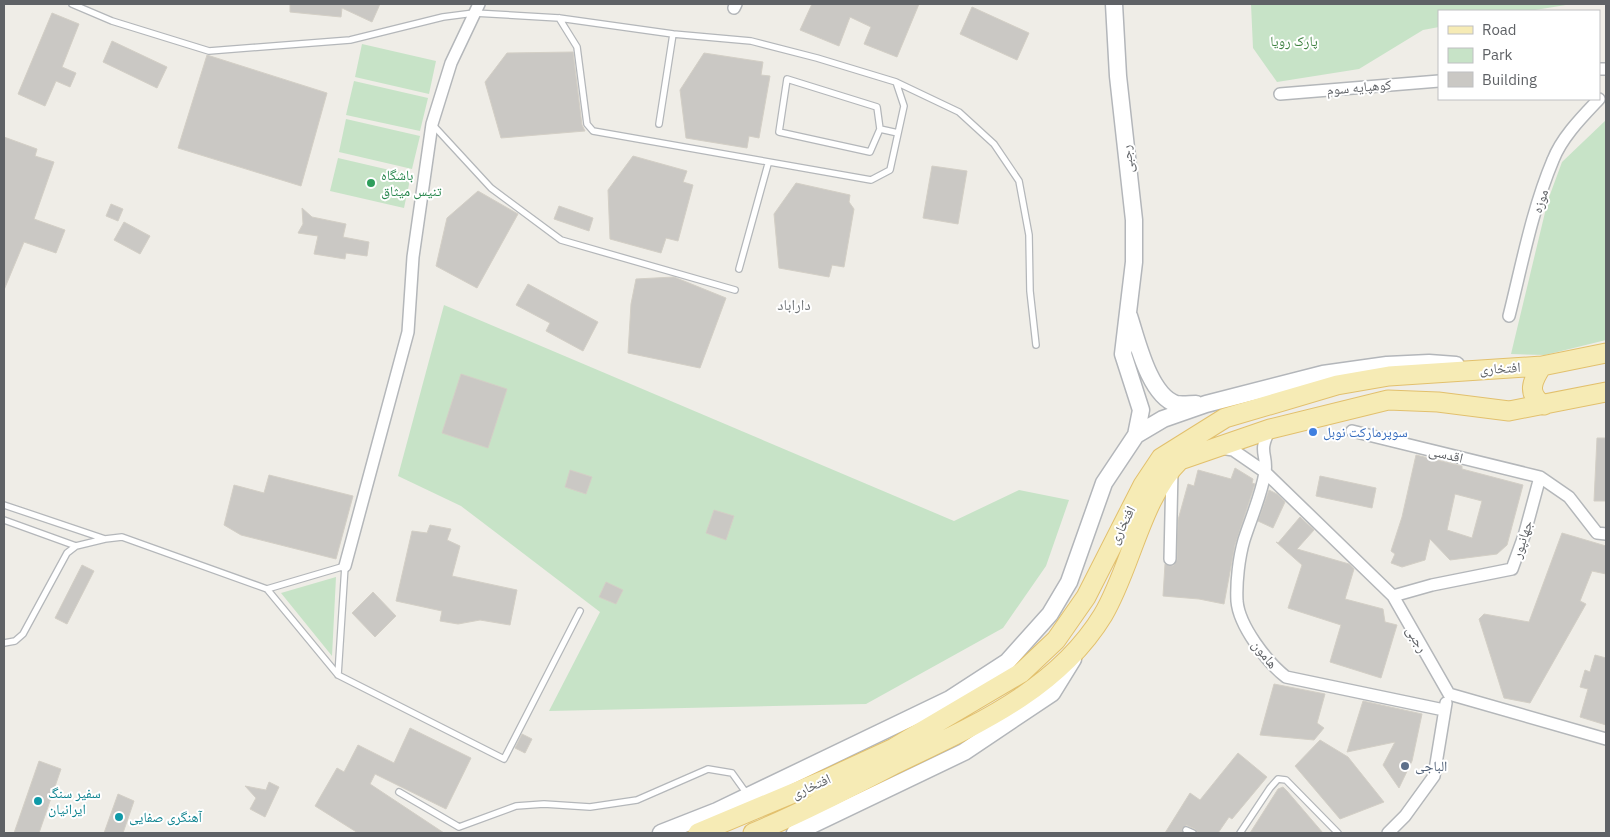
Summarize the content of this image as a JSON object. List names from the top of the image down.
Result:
{
  "streets": {
    "main road": ["رجبی", "افتخاری"],
    "street": [
      "کوهپایه سوم",
      "موزه",
      "اقدسی",
      "جهانپور",
      "هامون"
    ]
  },
  "crossings": [
    ["رجبی", "افتخاری"],
    ["رجبی", "جهانپور"],
    ["رجبی", "هامون"],
    ["اقدسی", "جهانپور"]
  ],
  "districts": ["داراباد"],
  "parks": ["پارک رویا"],
  "places": [
    "باشگاه تنيس ميثاق",
    "سوپرمارکت نوبل",
    "الباجی",
    "سفیر سنگ ایرانیان",
    "آهنگری صفایی"
  ],
  "legend": ["Road", "Park", "Building"]
}
